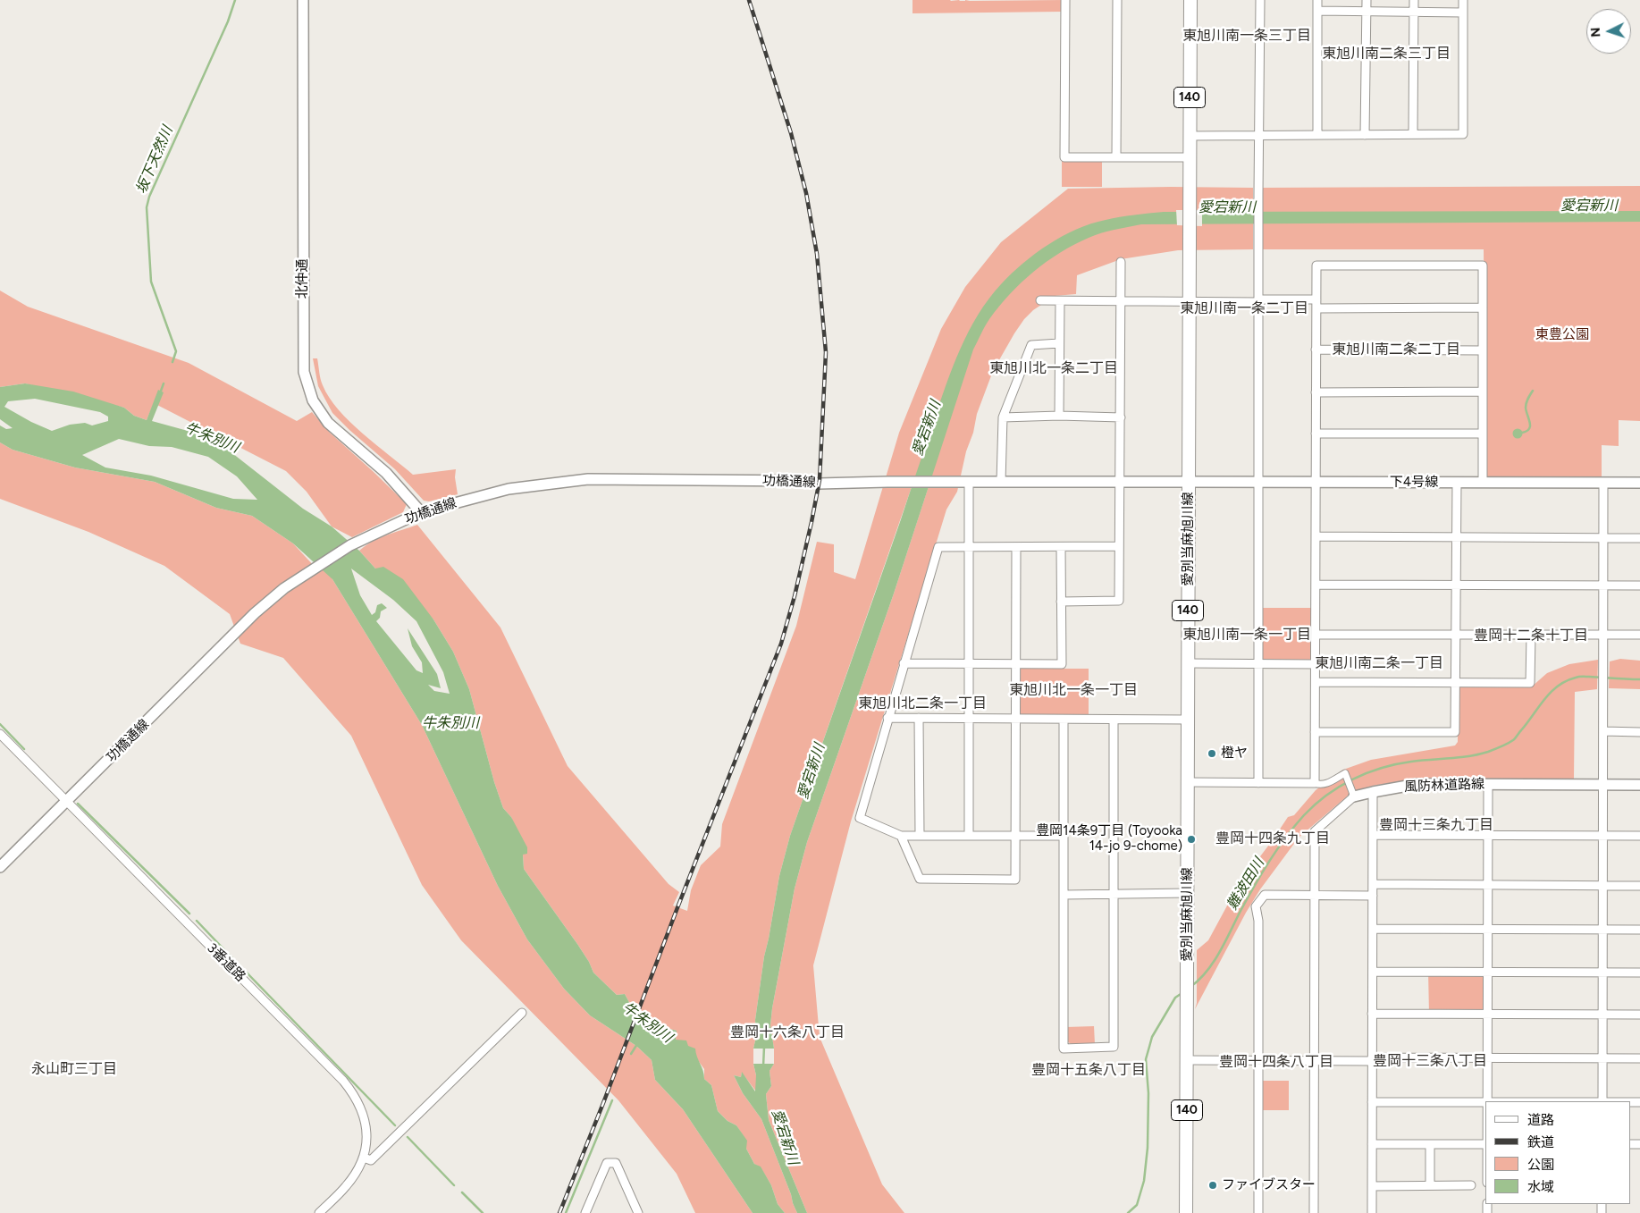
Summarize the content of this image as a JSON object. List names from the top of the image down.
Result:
{
  "streets": {
    "main road": ["140", "愛別当麻旭川線"],
    "street": [
      "北仲通",
      "功橋通線",
      "下4号線",
      "風防林道路線",
      "3番道路"
    ]
  },
  "crossings": [
    ["北仲通", "功橋通線"],
    ["功橋通線", "下4号線"],
    ["功橋通線", "愛別当麻旭川線"],
    ["功橋通線", "3番道路"],
    ["下4号線", "愛別当麻旭川線"]
  ],
  "districts": [
    "東旭川南一条三丁目",
    "東旭川南二条三丁目",
    "東旭川南一条二丁目",
    "東旭川南二条二丁目",
    "東旭川北一条二丁目",
    "東旭川南一条一丁目",
    "豊岡十二条十丁目",
    "東旭川南二条一丁目",
    "東旭川北一条一丁目",
    "東旭川北二条一丁目",
    "豊岡十三条九丁目",
    "豊岡十四条九丁目",
    "豊岡十六条八丁目",
    "豊岡十三条八丁目",
    "豊岡十四条八丁目",
    "永山町三丁目",
    "豊岡十五条八丁目"
  ],
  "water": [
    "坂下天然川",
    "愛宕新川",
    "牛朱別川",
    "難波田川"
  ],
  "parks": ["東豊公園"],
  "places": ["橙ヤ", "豊岡14条9丁目 (Toyooka 14-jo 9-chome)", "ファイブスター"],
  "legend": [
    "道路",
    "鉄道",
    "公園",
    "水域"
  ],
  "north": "left"
}
